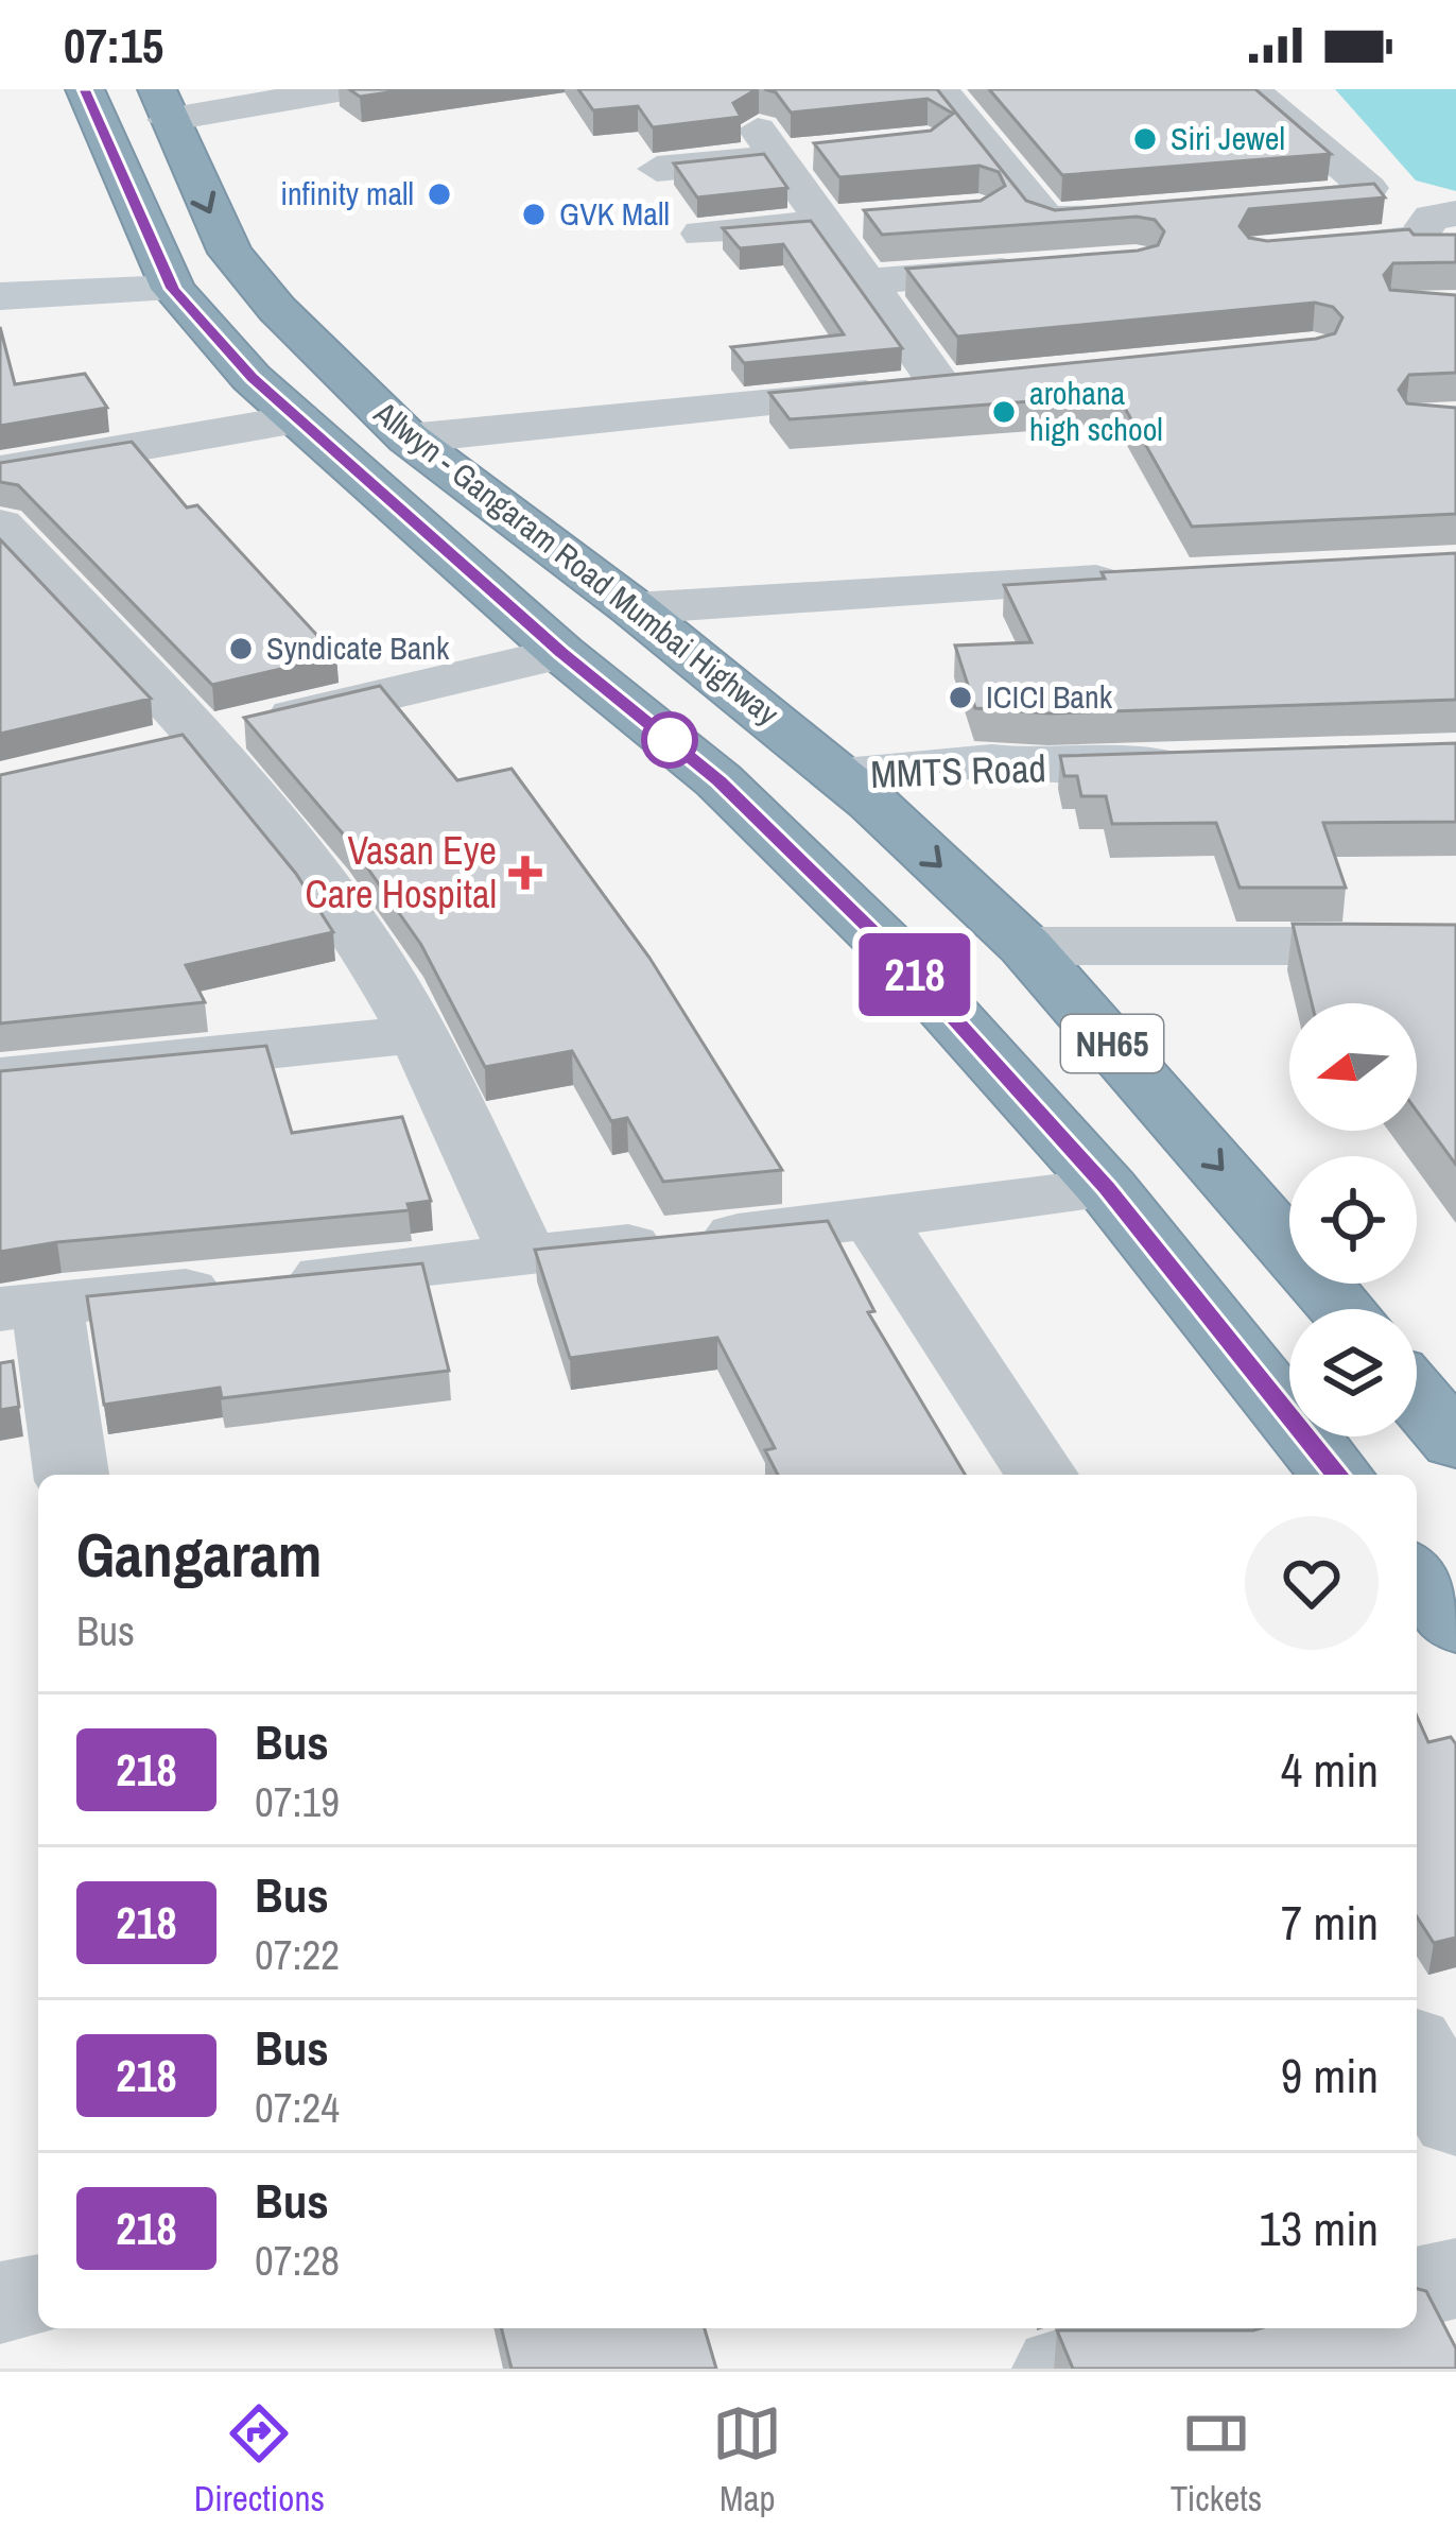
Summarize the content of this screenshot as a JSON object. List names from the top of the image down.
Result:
{
  "streets": {
    "highway": ["Allwyn - Gangaram Road Mumbai Highway", "NH65"],
    "street": ["MMTS Road"]
  },
  "crossings": [
    ["Allwyn - Gangaram Road Mumbai Highway", "MMTS Road"],
    ["Allwyn - Gangaram Road Mumbai Highway", "NH65"],
    ["MMTS Road", "NH65"]
  ],
  "places": {
    "other": [
      "Siri Jewel",
      "infinity mall",
      "GVK Mall",
      "arohana high school",
      "Syndicate Bank",
      "ICICI Bank"
    ],
    "health": ["Vasan Eye Care Hospital"]
  },
  "lines": ["bus line 218"],
  "north": "left",
  "page": {
    "status": "07:15",
    "on_map": "218",
    "heading": ["Gangaram", "Bus"],
    "list": [
      {
        "mark": "218",
        "name": "Bus",
        "note": "07:19",
        "value": "4 min"
      },
      {
        "mark": "218",
        "name": "Bus",
        "note": "07:22",
        "value": "7 min"
      },
      {
        "mark": "218",
        "name": "Bus",
        "note": "07:24",
        "value": "9 min"
      },
      {
        "mark": "218",
        "name": "Bus",
        "note": "07:28",
        "value": "13 min"
      }
    ],
    "tabs": ["Directions", "Map", "Tickets"]
  }
}
